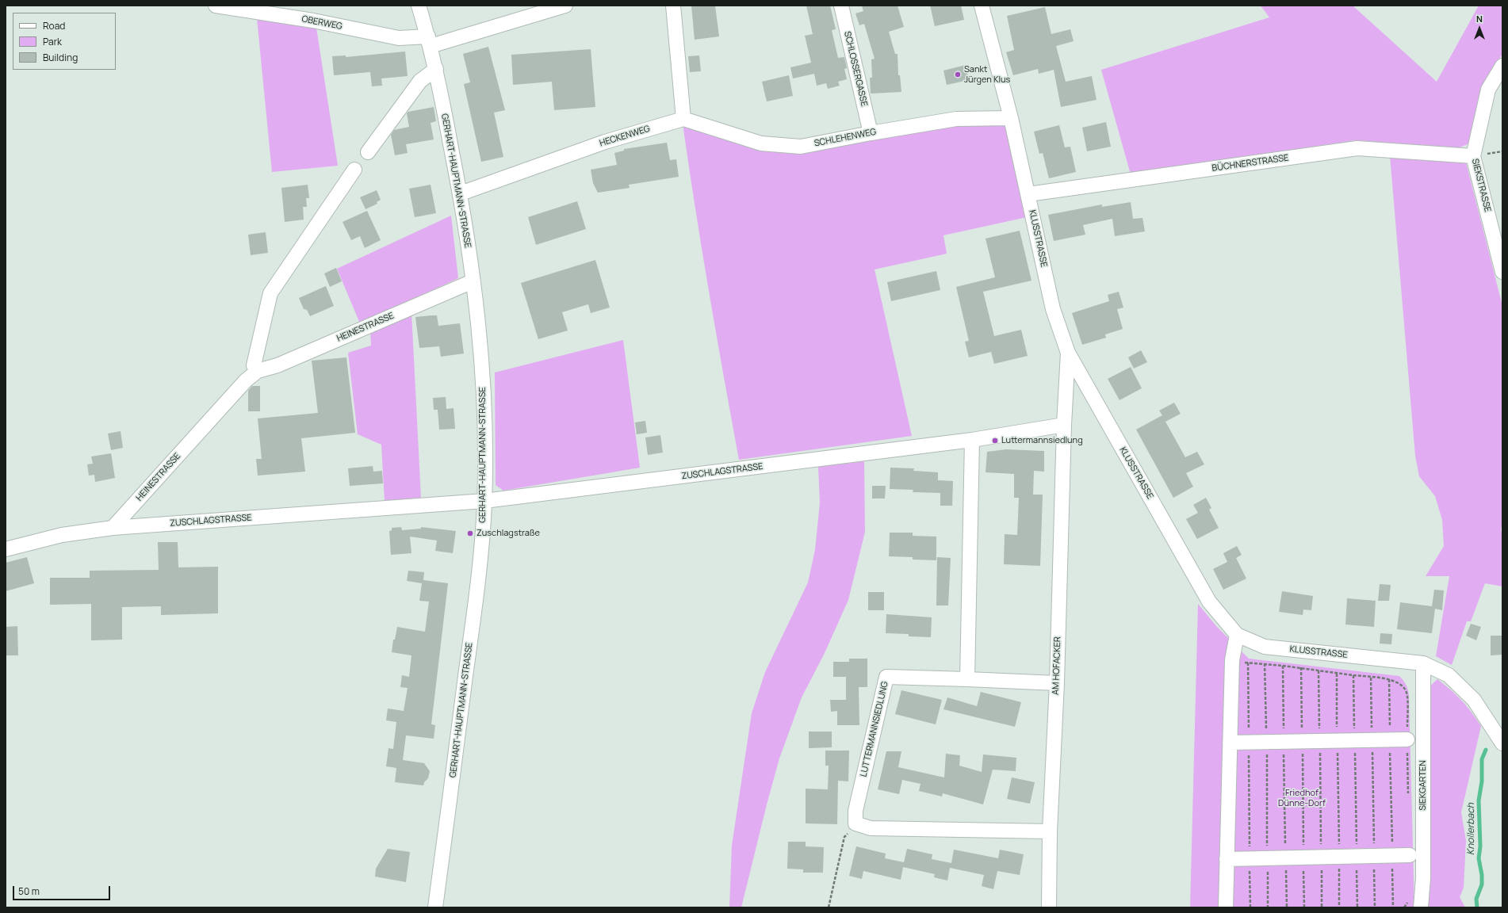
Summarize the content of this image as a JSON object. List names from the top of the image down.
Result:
{
  "streets": {
    "street": [
      "OBERWEG",
      "SCHLOSSERGASSE",
      "HECKENWEG",
      "SCHLEHENWEG",
      "BÜCHNERSTRASSE",
      "GERHART-HAUPTMANN-STRASSE",
      "SIEKSTRASSE",
      "KLUSSTRASSE",
      "HEINESTRASSE",
      "ZUSCHLAGSTRASSE",
      "AM HOFACKER",
      "LUTTERMANNSIEDLUNG",
      "SIEKGARTEN"
    ]
  },
  "crossings": [
    ["OBERWEG", "GERHART-HAUPTMANN-STRASSE"],
    ["SCHLOSSERGASSE", "SCHLEHENWEG"],
    ["HECKENWEG", "SCHLEHENWEG"],
    ["HECKENWEG", "GERHART-HAUPTMANN-STRASSE"],
    ["SCHLEHENWEG", "KLUSSTRASSE"],
    ["BÜCHNERSTRASSE", "SIEKSTRASSE"],
    ["BÜCHNERSTRASSE", "KLUSSTRASSE"],
    ["GERHART-HAUPTMANN-STRASSE", "HEINESTRASSE"],
    ["GERHART-HAUPTMANN-STRASSE", "ZUSCHLAGSTRASSE"],
    ["KLUSSTRASSE", "SIEKGARTEN"],
    ["HEINESTRASSE", "ZUSCHLAGSTRASSE"],
    ["ZUSCHLAGSTRASSE", "AM HOFACKER"],
    ["AM HOFACKER", "LUTTERMANNSIEDLUNG"]
  ],
  "water": ["Knollerbach"],
  "parks": ["Friedhof Dünne-Dorf"],
  "places": ["Sankt Jürgen Klus", "Luttermannsiedlung", "Zuschlagstraße"],
  "legend": ["Road", "Park", "Building"],
  "scale_bar": "50 m",
  "north": "top"
}
